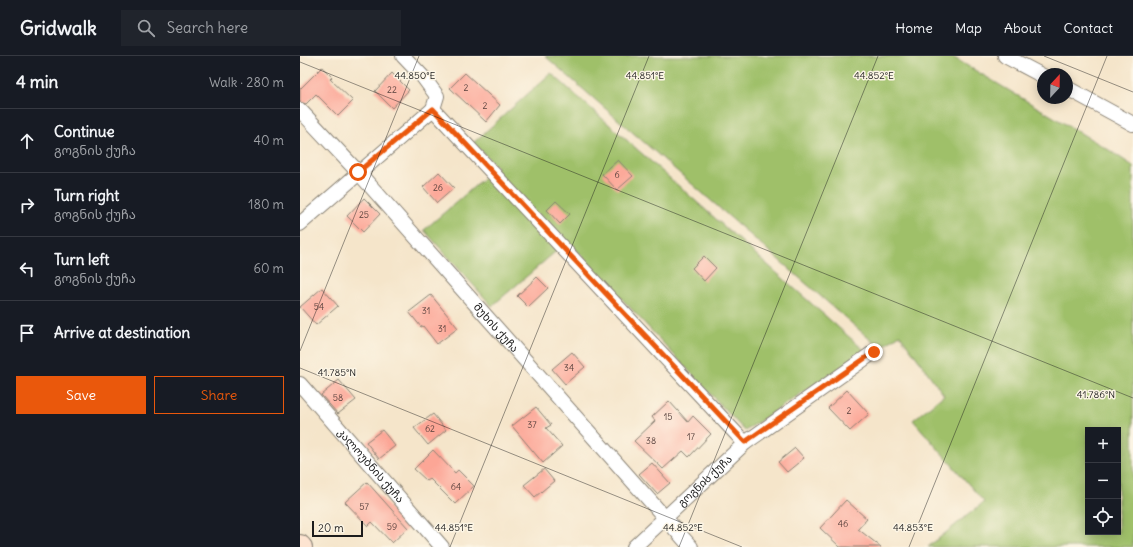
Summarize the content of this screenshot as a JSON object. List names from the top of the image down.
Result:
{
  "streets": {
    "street": ["მუხის ქუჩა", "კალოუბნის ქუჩა", "გოგნის ქუჩა"]
  },
  "crossings": [
    ["მუხის ქუჩა", "გოგნის ქუჩა"]
  ],
  "house_numbers": [
    "2",
    "22",
    "2",
    "6",
    "26",
    "25",
    "54",
    "31",
    "31",
    "34",
    "58",
    "2",
    "15",
    "37",
    "62",
    "17",
    "38",
    "64",
    "57",
    "46",
    "59"
  ],
  "scale_bar": "20 m",
  "north": "top",
  "page": {
    "header": "Gridwalk",
    "search": "Search here",
    "nav": [
      "Home",
      "Map",
      "About",
      "Contact"
    ],
    "heading": ["4 min", "Walk · 280 m"],
    "list": [
      ["Continue", "გოგნის ქუჩა", "40 m"],
      ["Turn right", "გოგნის ქუჩა", "180 m"],
      ["Turn left", "გოგნის ქუჩა", "60 m"],
      "Arrive at destination"
    ],
    "buttons": ["Save", "Share"],
    "map_buttons": ["+", "−"],
    "scale": "20 m"
  },
  "coordinates": [
    "44.850°E",
    "44.851°E",
    "44.852°E",
    "41.785°N",
    "41.786°N",
    "44.853°E"
  ]
}
